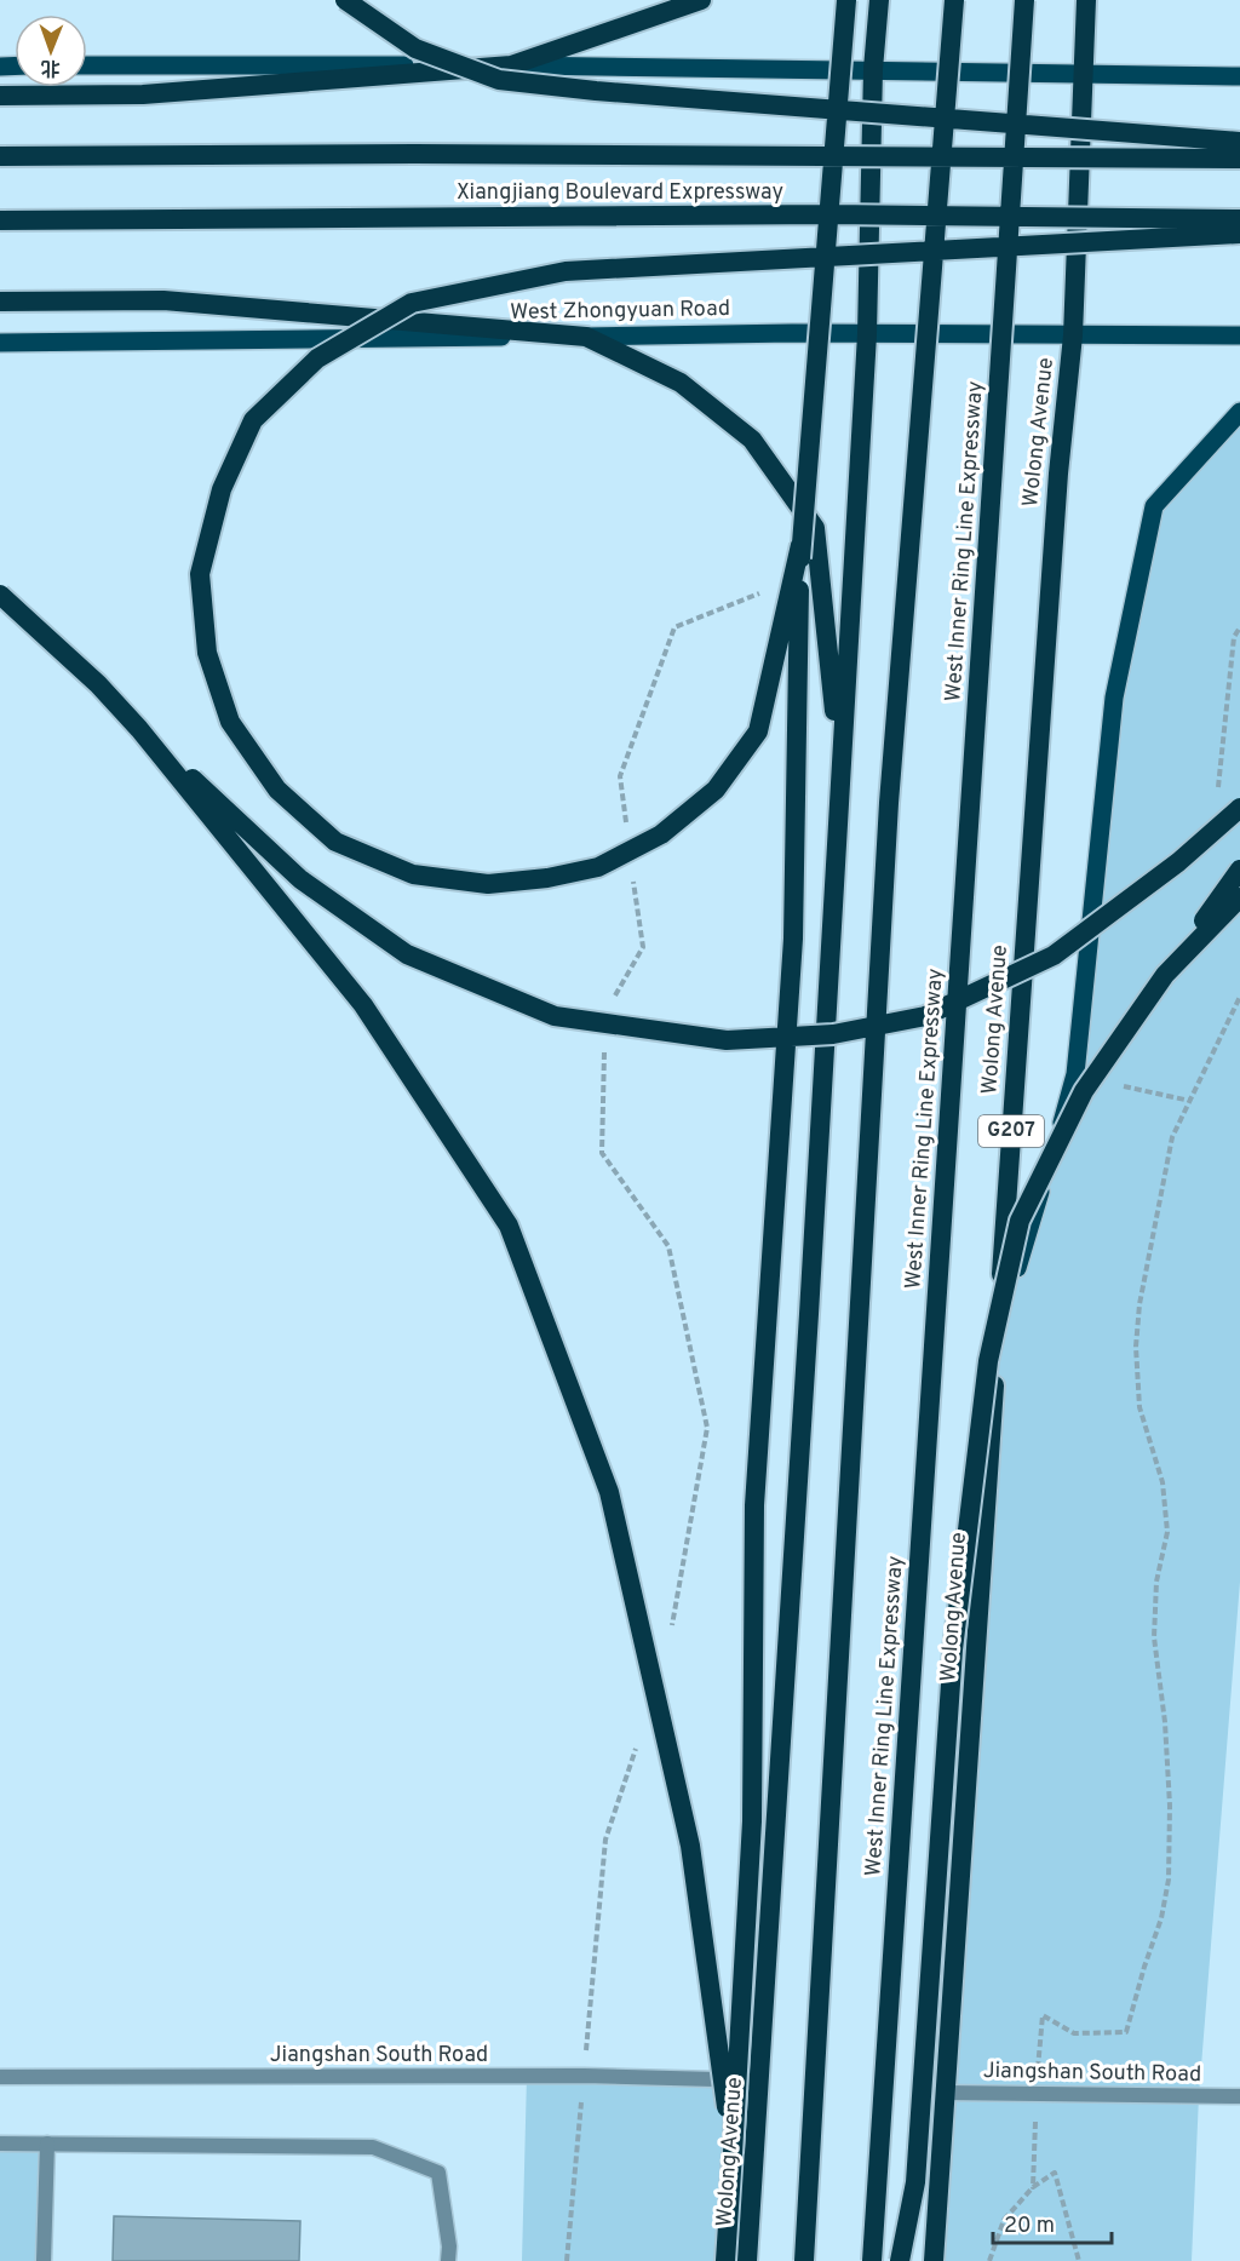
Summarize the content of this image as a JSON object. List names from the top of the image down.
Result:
{
  "streets": {
    "highway": [
      "Xiangjiang Boulevard Expressway",
      "Wolong Avenue",
      "West Inner Ring Line Expressway",
      "G207"
    ],
    "main road": ["West Zhongyuan Road"],
    "street": ["Jiangshan South Road"]
  },
  "crossings": [
    ["West Zhongyuan Road", "Wolong Avenue"],
    ["Wolong Avenue", "Jiangshan South Road"]
  ],
  "scale_bar": "20 m",
  "north": "bottom"
}
